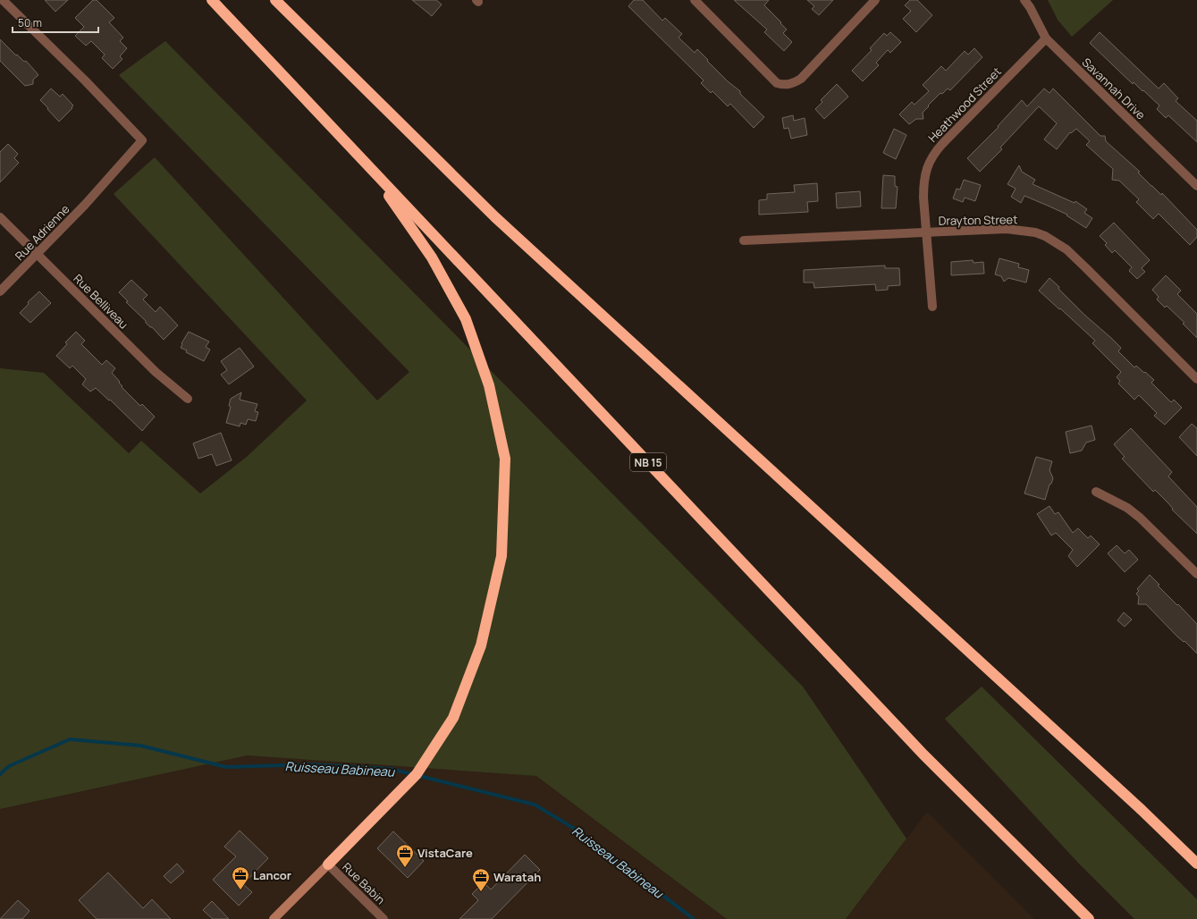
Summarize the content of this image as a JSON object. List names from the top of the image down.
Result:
{
  "streets": {
    "highway": ["NB 15"],
    "street": [
      "Savannah Drive",
      "Heathwood Street",
      "Drayton Street",
      "Rue Adrienne",
      "Rue Belliveau",
      "Rue Babin"
    ]
  },
  "crossings": [
    ["Savannah Drive", "Heathwood Street"],
    ["Heathwood Street", "Drayton Street"],
    ["Rue Adrienne", "Rue Belliveau"]
  ],
  "water": ["Ruisseau Babineau"],
  "places": {
    "office": ["VistaCare", "Lancor", "Waratah"]
  },
  "scale_bar": "50 m"
}
